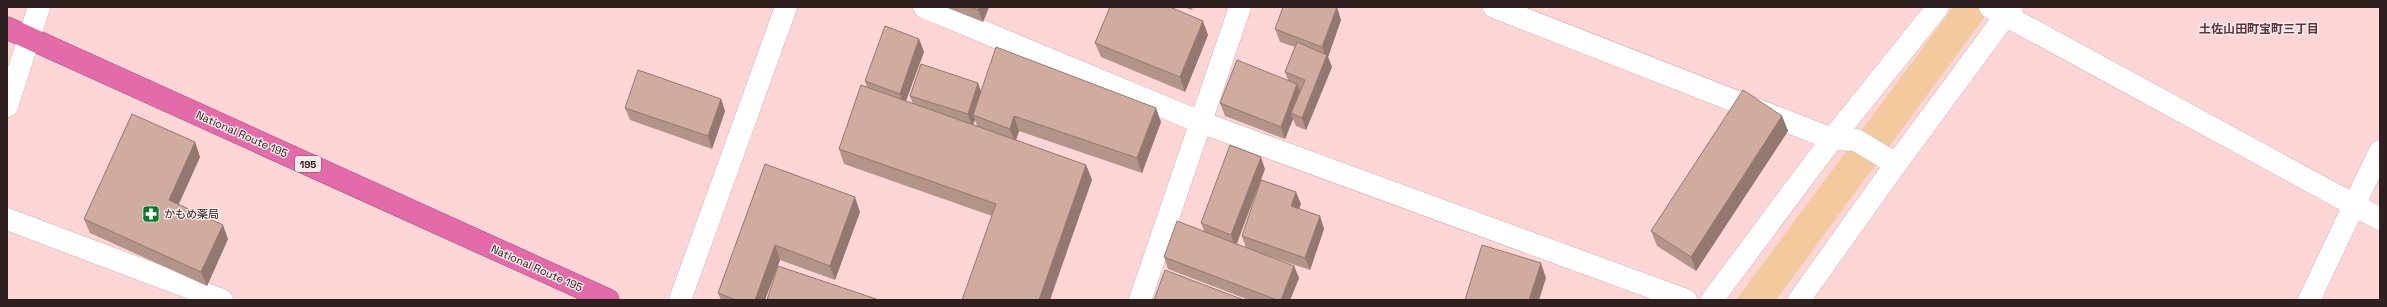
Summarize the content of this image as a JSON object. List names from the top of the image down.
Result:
{
  "streets": {
    "highway": ["National Route 195", "195"]
  },
  "districts": ["土佐山田町宝町三丁目"],
  "places": {
    "pharmacy": ["かもめ薬局"]
  }
}
